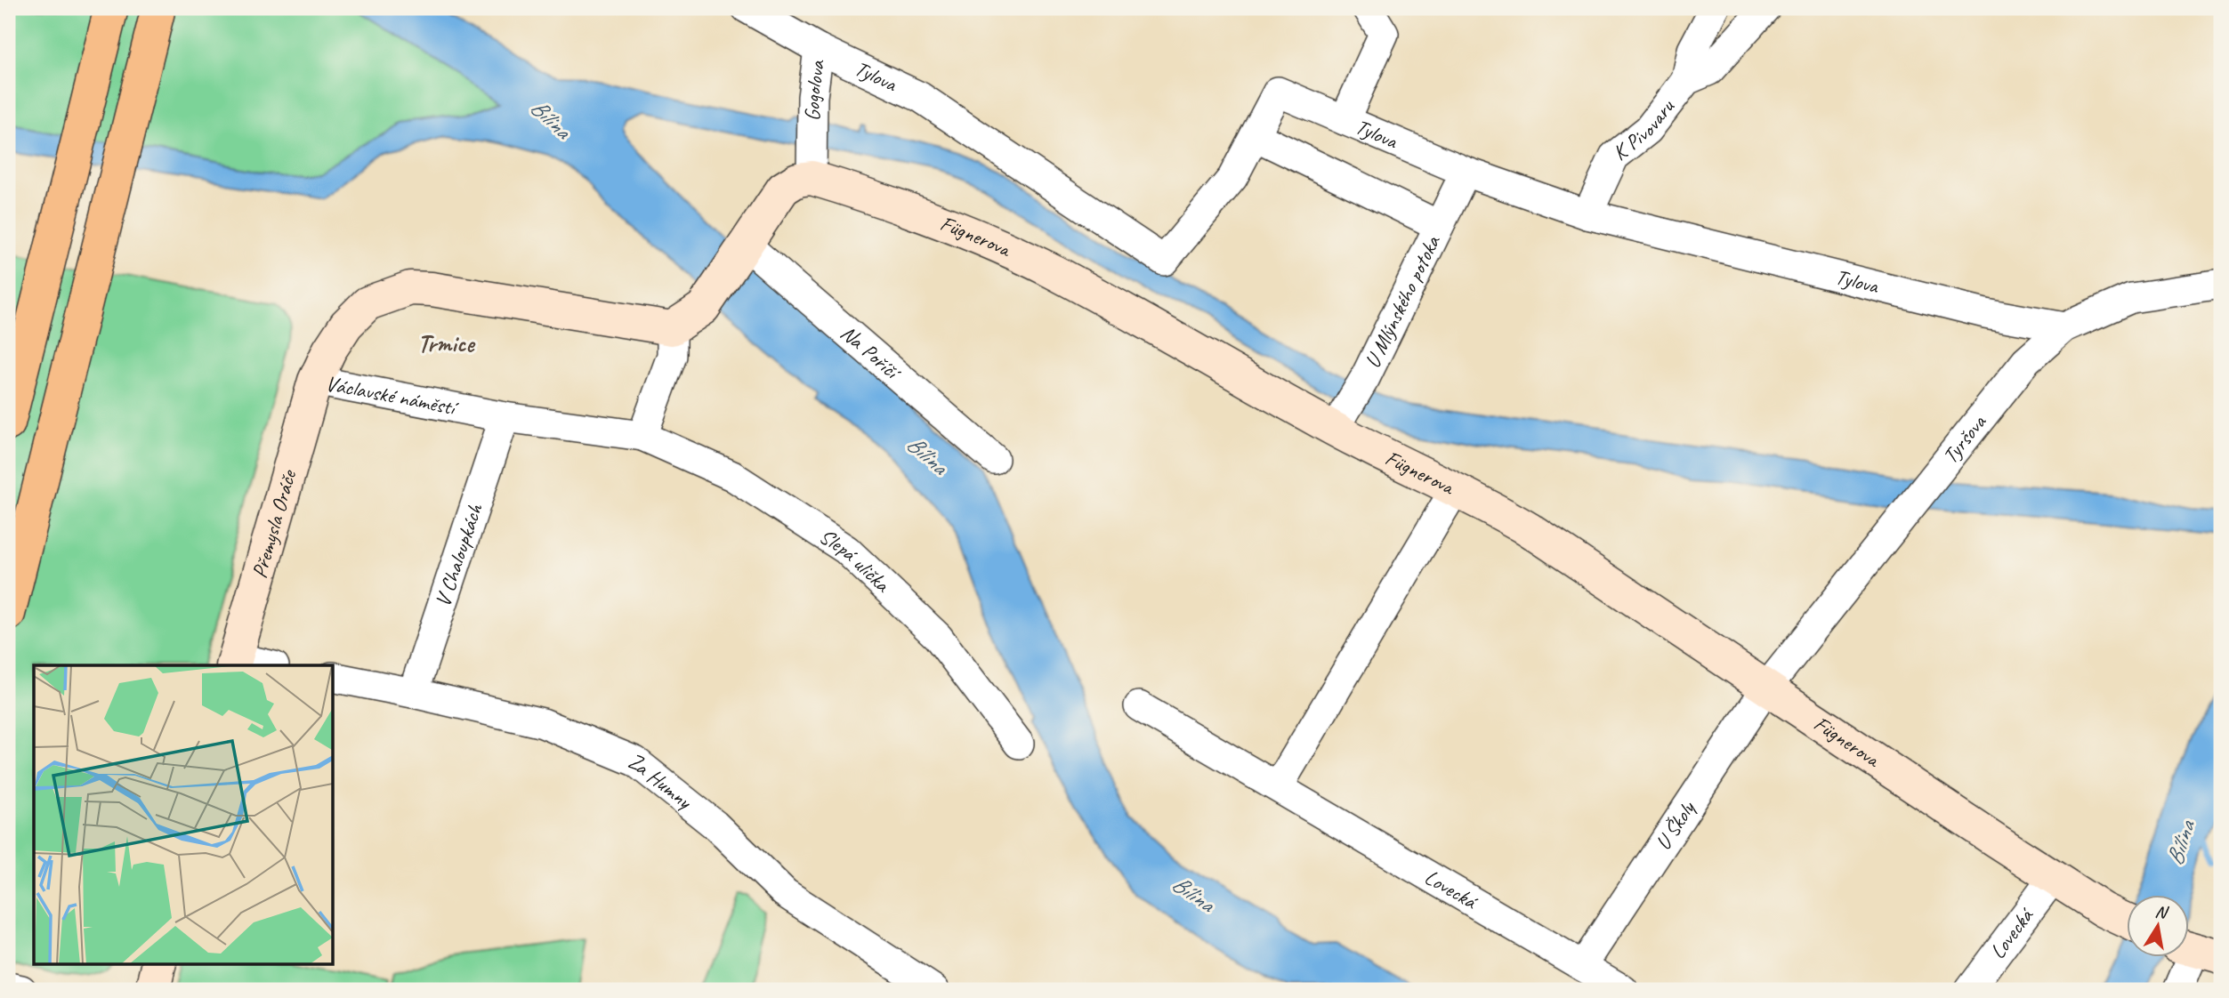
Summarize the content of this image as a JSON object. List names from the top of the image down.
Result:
{
  "streets": {
    "main road": ["Fügnerova", "Václavské náměstí", "Přemysla Oráče"],
    "street": [
      "Tylova",
      "Gogolova",
      "K Pivovaru",
      "U Mlýnského potoka",
      "Na Poříčí",
      "Tyršova",
      "V Chaloupkách",
      "Slepá ulička",
      "Za Humny",
      "U Školy",
      "Lovecká"
    ]
  },
  "crossings": [
    ["Tylova", "Gogolova"],
    ["Tylova", "K Pivovaru"],
    ["Tylova", "U Mlýnského potoka"],
    ["Tylova", "Tyršova"],
    ["Gogolova", "Fügnerova"],
    ["Fügnerova", "U Mlýnského potoka"],
    ["Fügnerova", "Tyršova"],
    ["Fügnerova", "U Školy"],
    ["Fügnerova", "Lovecká"],
    ["Václavské náměstí", "Přemysla Oráče"],
    ["Václavské náměstí", "V Chaloupkách"],
    ["Václavské náměstí", "Slepá ulička"],
    ["Tyršova", "U Školy"],
    ["V Chaloupkách", "Za Humny"],
    ["U Školy", "Lovecká"]
  ],
  "districts": ["Trmice"],
  "water": ["Bílina"],
  "north": "top"
}
